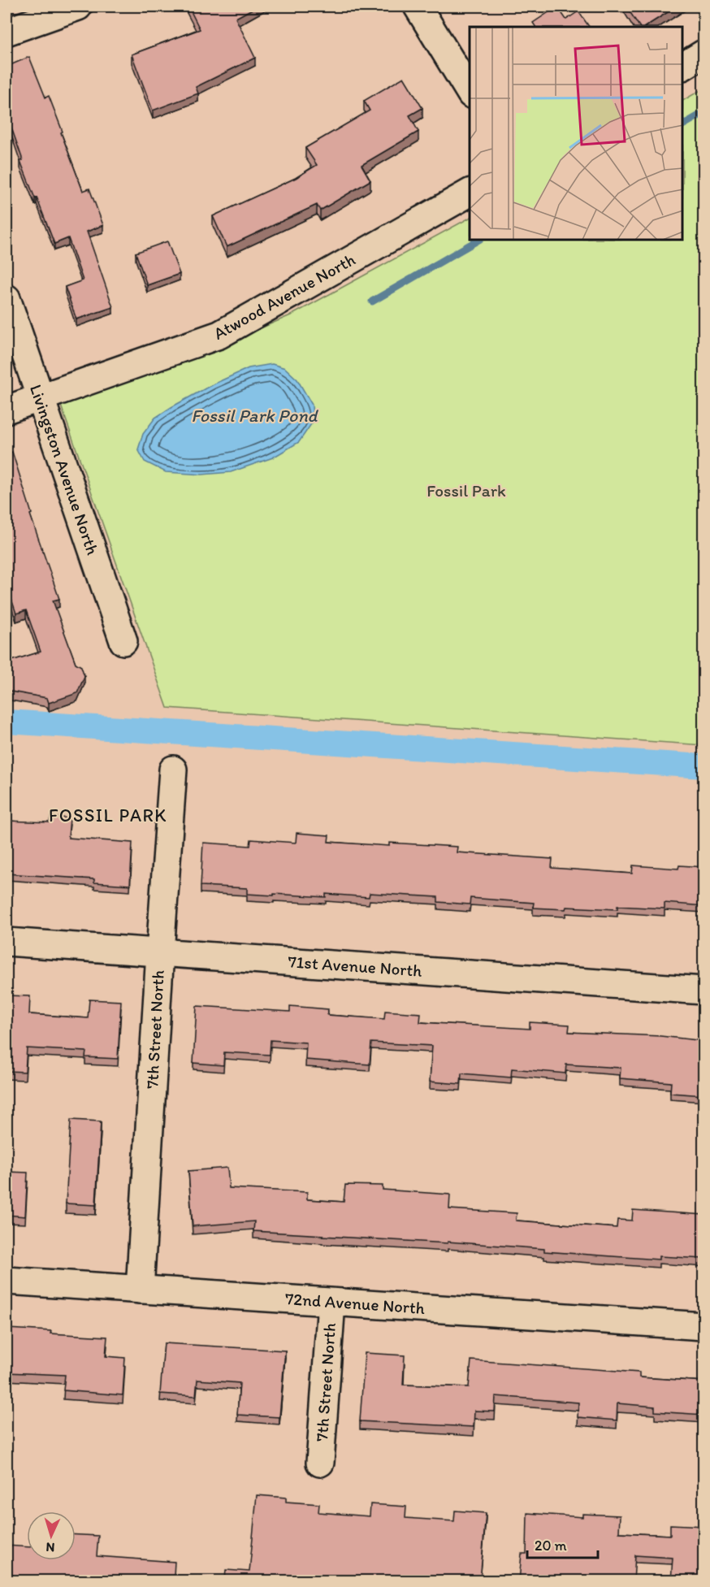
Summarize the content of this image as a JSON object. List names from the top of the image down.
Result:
{
  "streets": {
    "street": [
      "Atwood Avenue North",
      "Livingston Avenue North",
      "71st Avenue North",
      "7th Street North",
      "72nd Avenue North"
    ]
  },
  "crossings": [
    ["Atwood Avenue North", "Livingston Avenue North"],
    ["71st Avenue North", "7th Street North"],
    ["7th Street North", "72nd Avenue North"]
  ],
  "districts": ["FOSSIL PARK"],
  "water": ["Fossil Park Pond"],
  "parks": ["Fossil Park"],
  "scale_bar": "20 m",
  "north": "bottom"
}
